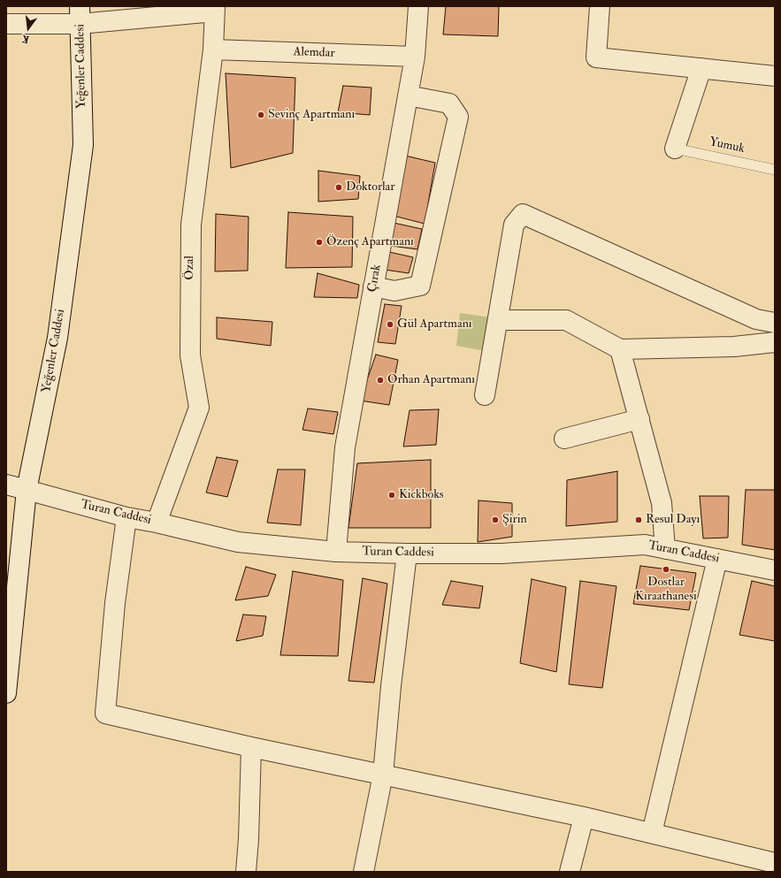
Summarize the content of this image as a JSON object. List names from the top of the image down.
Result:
{
  "streets": {
    "street": [
      "Alemdar",
      "Yeğenler Caddesi",
      "Özal",
      "Çırak",
      "Turan Caddesi"
    ],
    "lane": ["Yumuk"]
  },
  "crossings": [
    ["Alemdar", "Özal"],
    ["Alemdar", "Çırak"],
    ["Yeğenler Caddesi", "Turan Caddesi"],
    ["Özal", "Turan Caddesi"],
    ["Çırak", "Turan Caddesi"]
  ],
  "places": [
    "Sevinç Apartmanı",
    "Doktorlar",
    "Özenç Apartmanı",
    "Gül Apartmanı",
    "Orhan Apartmanı",
    "Kickboks",
    "Şirin",
    "Resul Dayı",
    "Dostlar Kıraathanesi"
  ],
  "north": "bottom"
}
